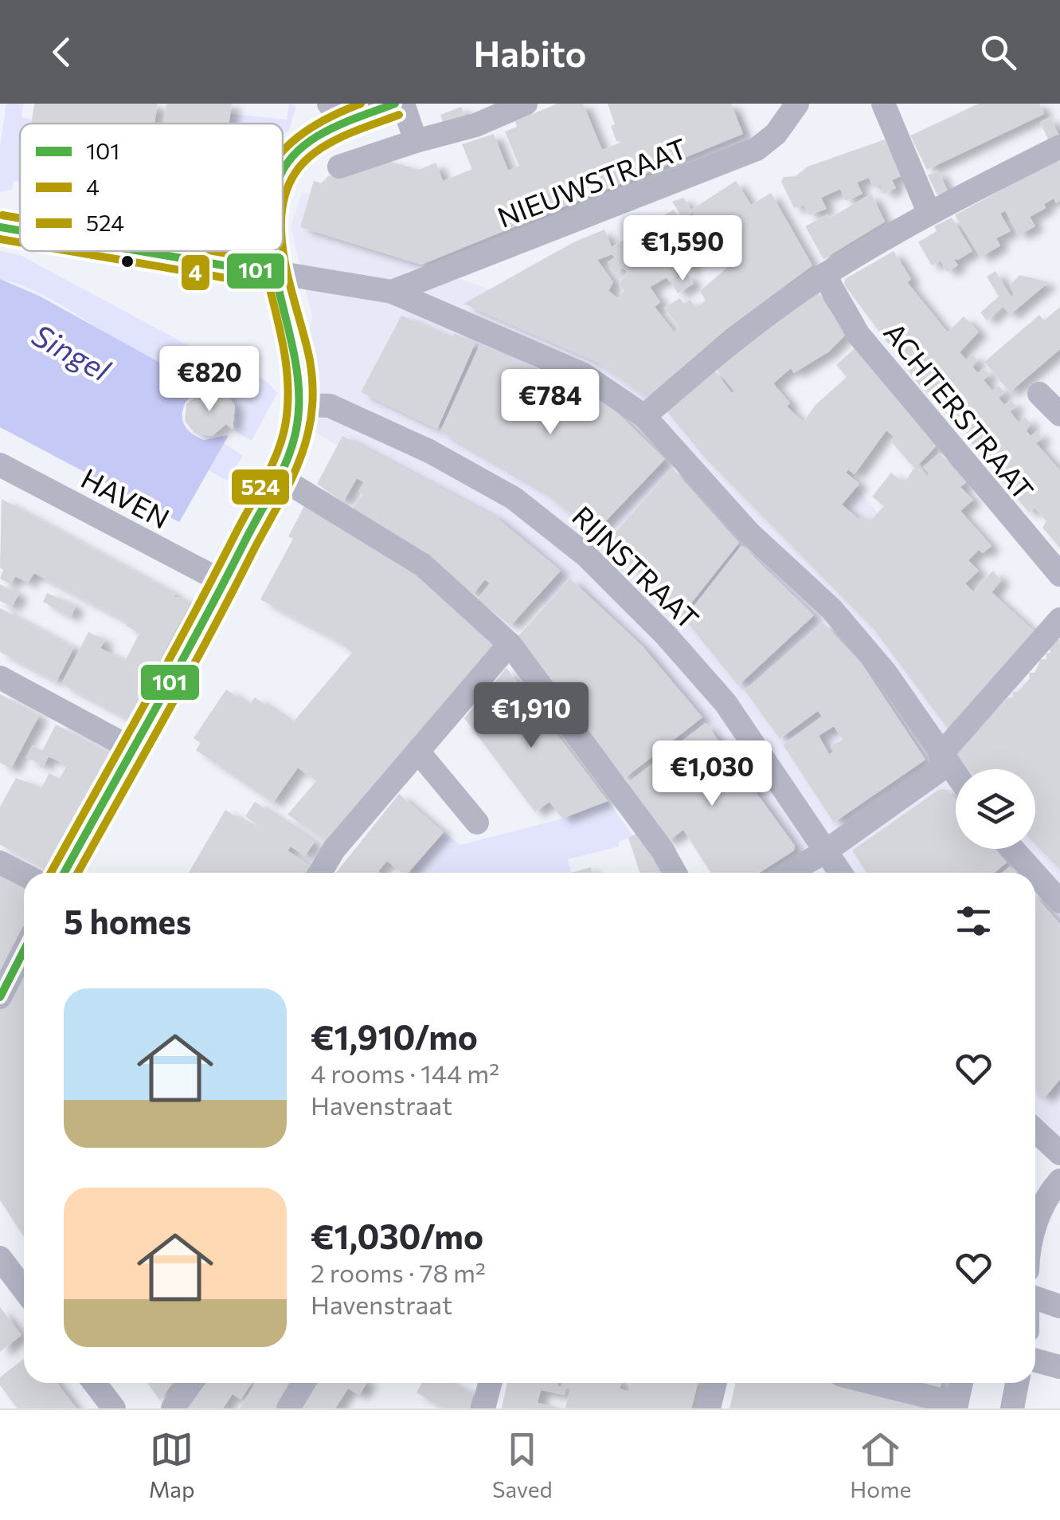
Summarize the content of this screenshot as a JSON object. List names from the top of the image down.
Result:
{
  "streets": {
    "street": [
      "NIEUWSTRAAT",
      "ACHTERSTRAAT",
      "HAVEN",
      "RIJNSTRAAT"
    ]
  },
  "water": ["Singel"],
  "lines": ["transit line 101", "transit line 524", "transit line 4"],
  "legend": ["101", "4", "524"],
  "page": {
    "header": "Habito",
    "price": [
      "€1,590",
      "€820",
      "€784",
      "€1,910",
      "€1,030"
    ],
    "heading": "5 homes",
    "list": [
      {
        "name": "€1,910/mo",
        "note": "4 rooms · 144 m² · Havenstraat"
      },
      {
        "name": "€1,030/mo",
        "note": "2 rooms · 78 m² · Havenstraat"
      }
    ],
    "tabs": ["Map", "Saved", "Home"]
  }
}
